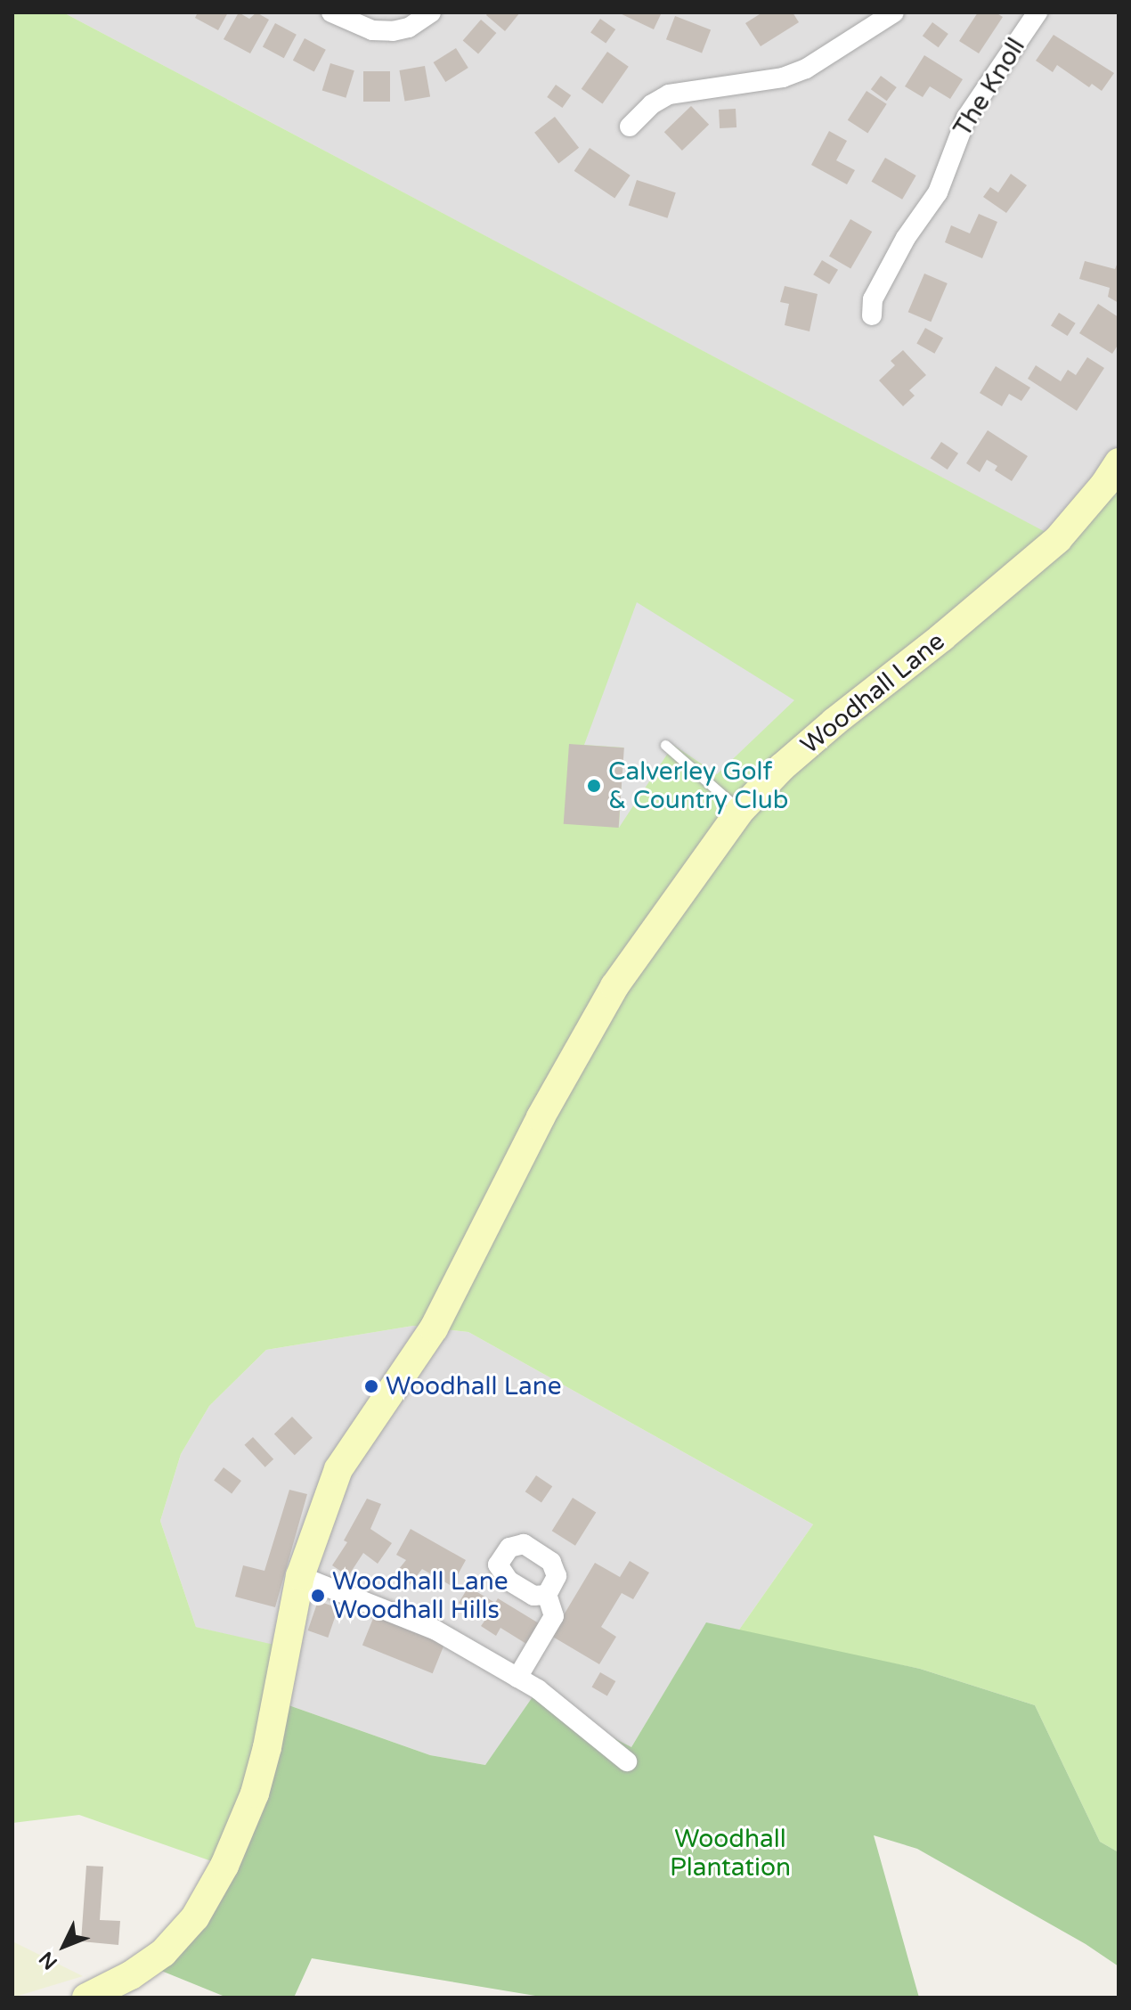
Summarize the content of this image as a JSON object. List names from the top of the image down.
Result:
{
  "streets": {
    "street": ["The Knoll", "Woodhall Lane"]
  },
  "parks": ["Woodhall Plantation"],
  "places": ["Calverley Golf & Country Club", "Woodhall Lane", "Woodhall Lane Woodhall Hills"],
  "north": "bottom left"
}
